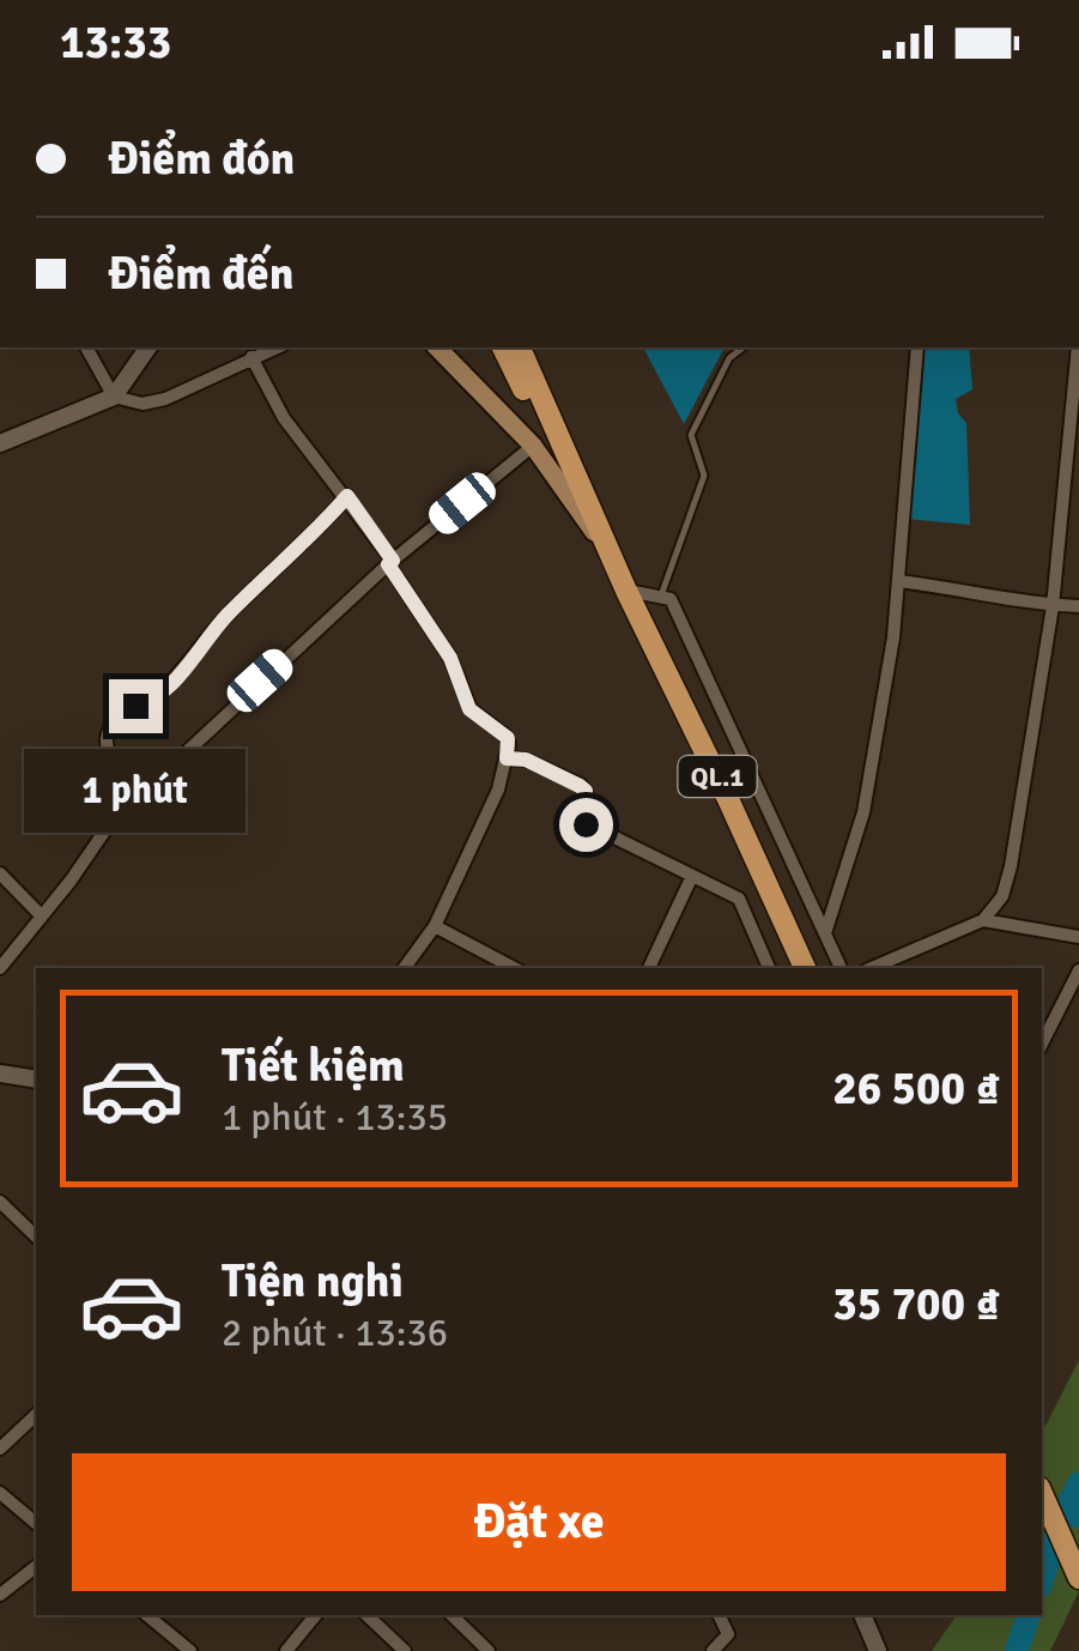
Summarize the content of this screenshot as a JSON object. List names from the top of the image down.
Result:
{
  "streets": {
    "highway": ["QL.1"]
  },
  "page": {
    "status": "13:33",
    "banner": ["Điểm đón", "Điểm đến"],
    "bubble": "1 phút",
    "list": [
      {
        "name": "Tiết kiệm",
        "note": "1 phút · 13:35",
        "value": "26 500 ₫"
      },
      {
        "name": "Tiện nghi",
        "note": "2 phút · 13:36",
        "value": "35 700 ₫"
      }
    ],
    "buttons": "Đặt xe"
  }
}
